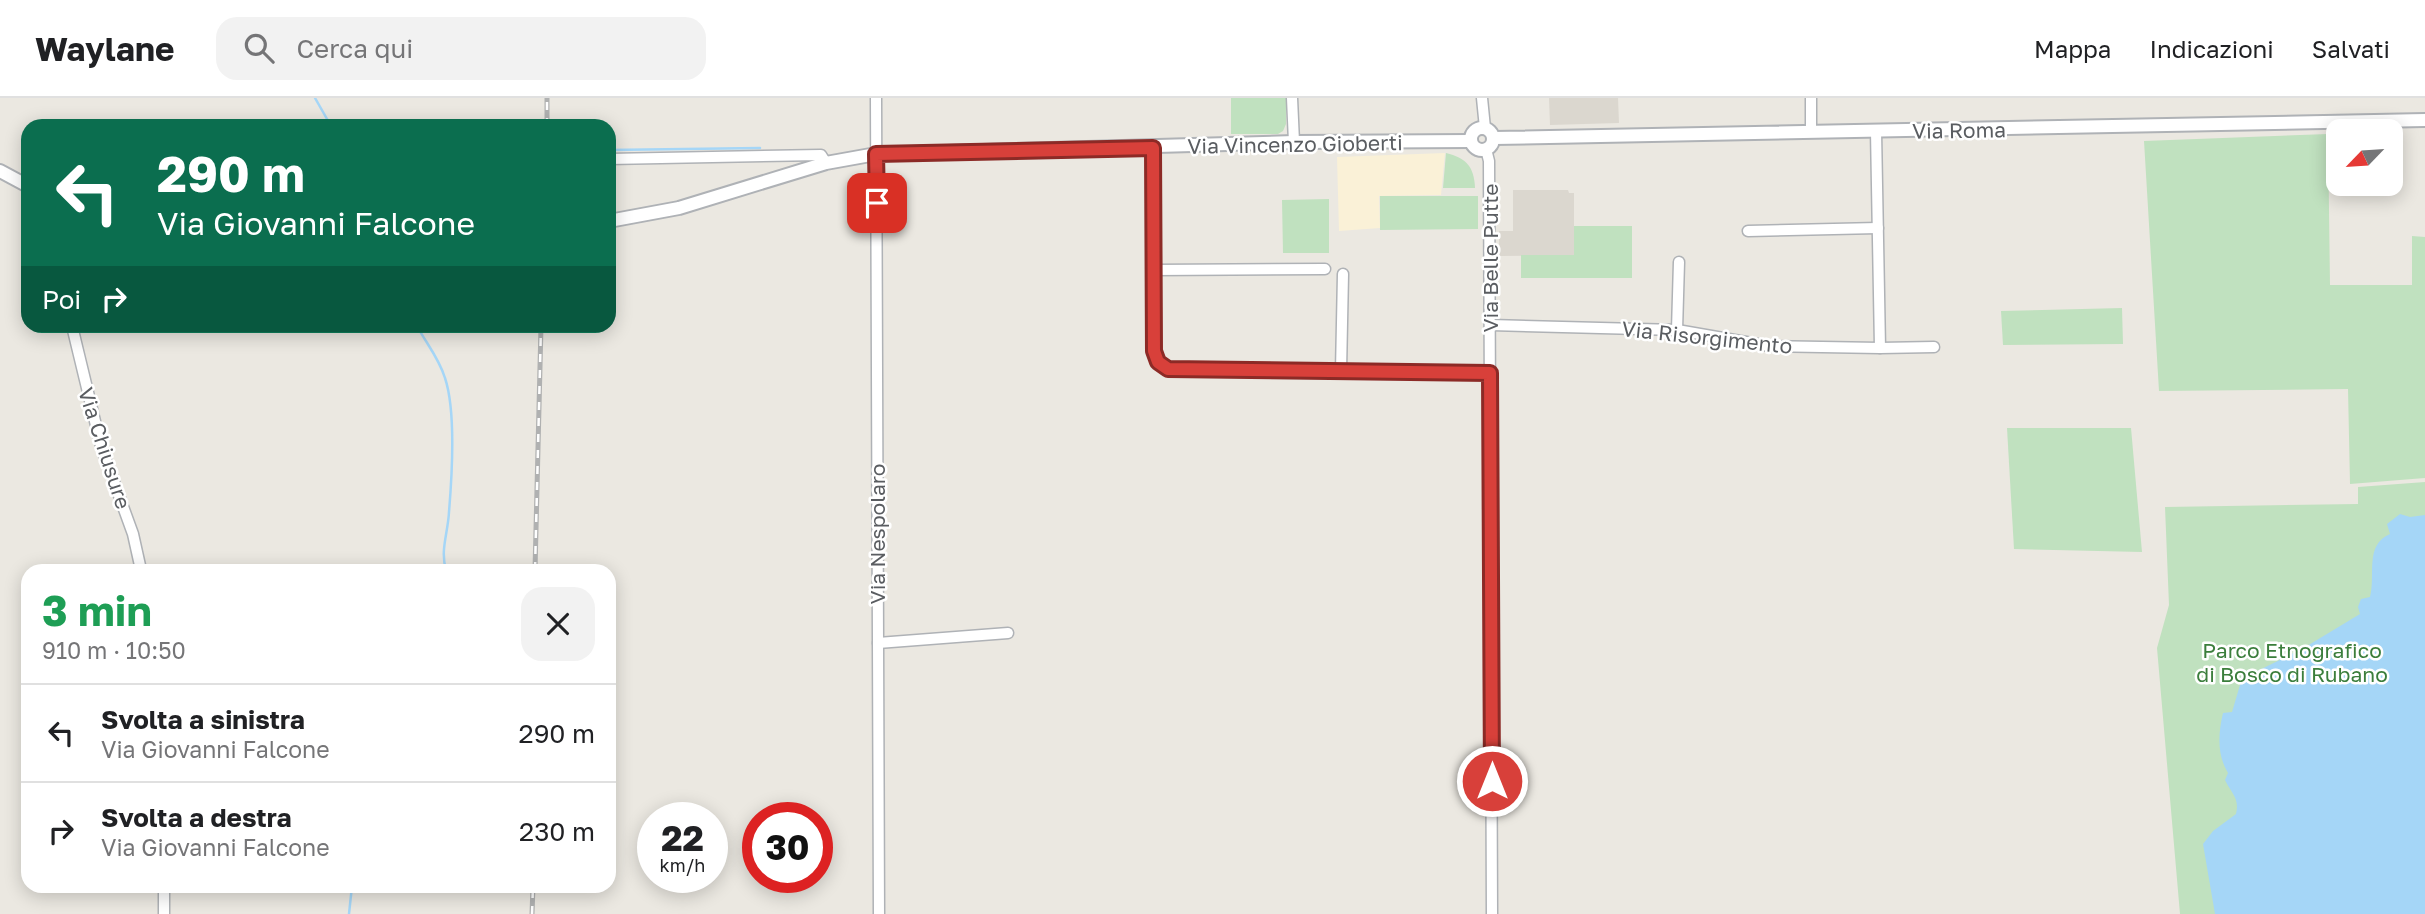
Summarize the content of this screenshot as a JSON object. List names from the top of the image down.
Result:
{
  "streets": {
    "street": [
      "Via Roma",
      "Via Vincenzo Gioberti",
      "Via Belle Putte",
      "Via Risorgimento",
      "Via Chiusure",
      "Via Nespolaro"
    ]
  },
  "crossings": [
    ["Via Roma", "Via Vincenzo Gioberti"],
    ["Via Roma", "Via Belle Putte"],
    ["Via Vincenzo Gioberti", "Via Belle Putte"],
    ["Via Vincenzo Gioberti", "Via Nespolaro"],
    ["Via Belle Putte", "Via Risorgimento"]
  ],
  "parks": ["Parco Etnografico di Bosco di Rubano"],
  "north": "bottom left",
  "page": {
    "header": "Waylane",
    "search": "Cerca qui",
    "nav": ["Mappa", "Indicazioni", "Salvati"],
    "turn": ["290 m", "Via Giovanni Falcone"],
    "then": "Poi",
    "heading": ["3 min", "910 m · 10:50"],
    "list": [
      {
        "name": "Svolta a sinistra",
        "note": "Via Giovanni Falcone",
        "value": "290 m"
      },
      {
        "name": "Svolta a destra",
        "note": "Via Giovanni Falcone",
        "value": "230 m"
      }
    ],
    "speed": "22 km/h",
    "limit": "30"
  }
}
